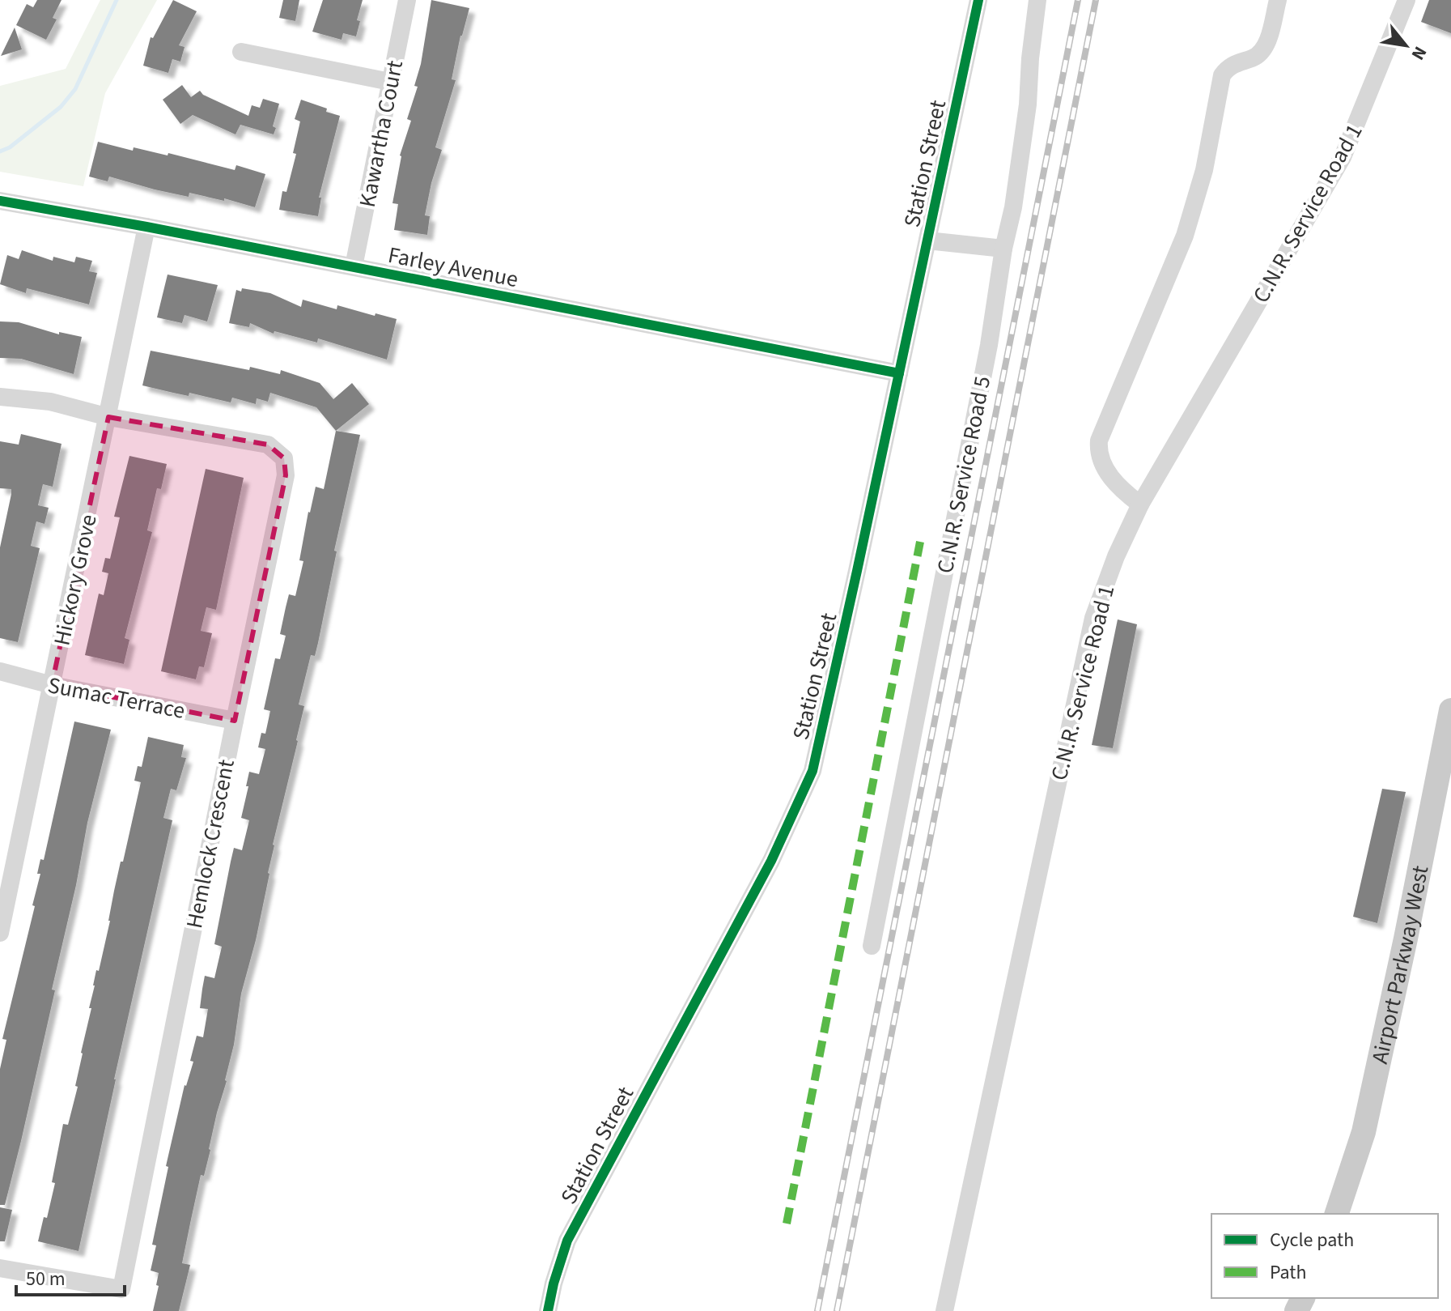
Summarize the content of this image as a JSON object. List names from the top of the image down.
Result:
{
  "streets": {
    "main road": ["Airport Parkway West"],
    "street": [
      "Kawartha Court",
      "Station Street",
      "C.N.R. Service Road 1",
      "Farley Avenue",
      "C.N.R. Service Road 5",
      "Hickory Grove",
      "Sumac Terrace",
      "Hemlock Crescent"
    ]
  },
  "crossings": [
    ["Kawartha Court", "Farley Avenue"],
    ["Station Street", "Farley Avenue"],
    ["Farley Avenue", "Hickory Grove"],
    ["Hickory Grove", "Sumac Terrace"],
    ["Hickory Grove", "Hemlock Crescent"],
    ["Sumac Terrace", "Hemlock Crescent"]
  ],
  "legend": ["Cycle path", "Path"],
  "scale_bar": "50 m",
  "north": "bottom right"
}
